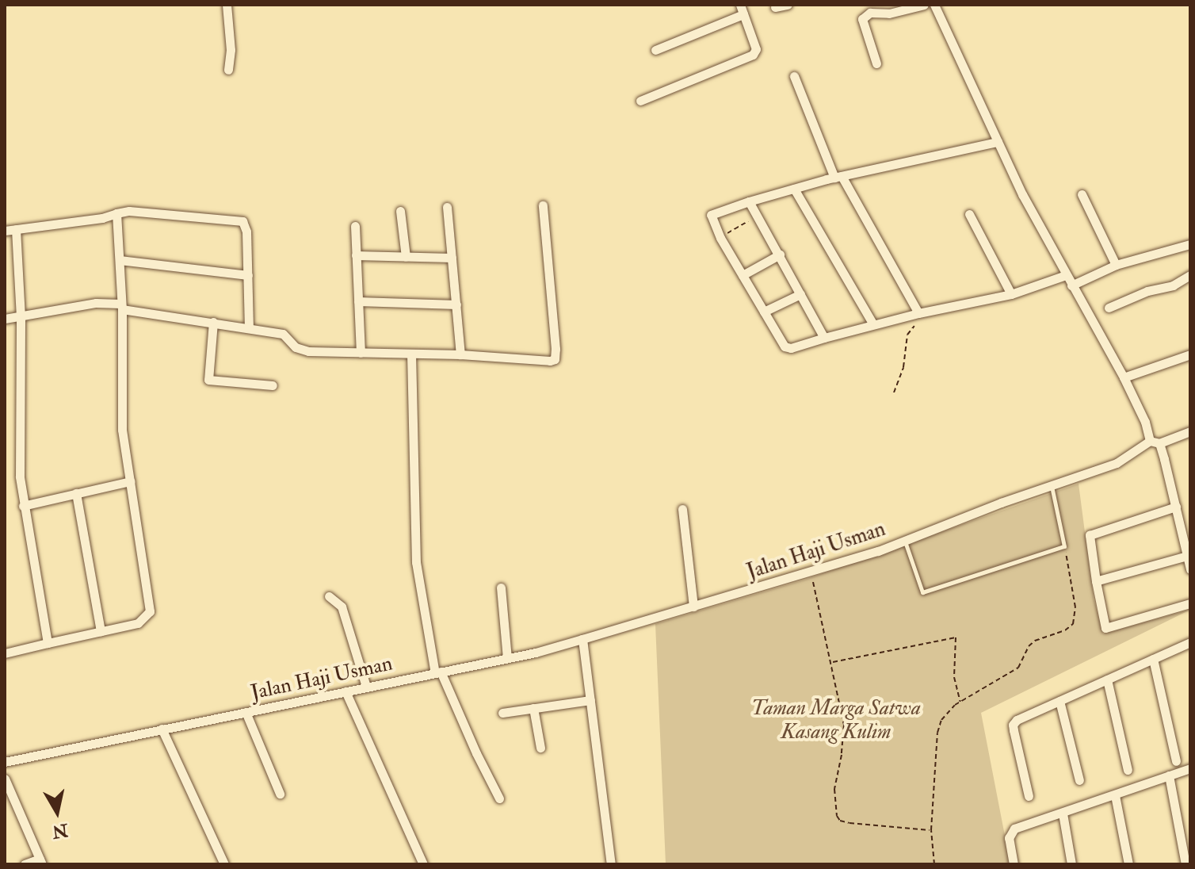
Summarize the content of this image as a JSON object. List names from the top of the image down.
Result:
{
  "streets": {
    "street": ["Jalan Haji Usman"]
  },
  "parks": ["Taman Marga Satwa Kasang Kulim"],
  "north": "bottom"
}
